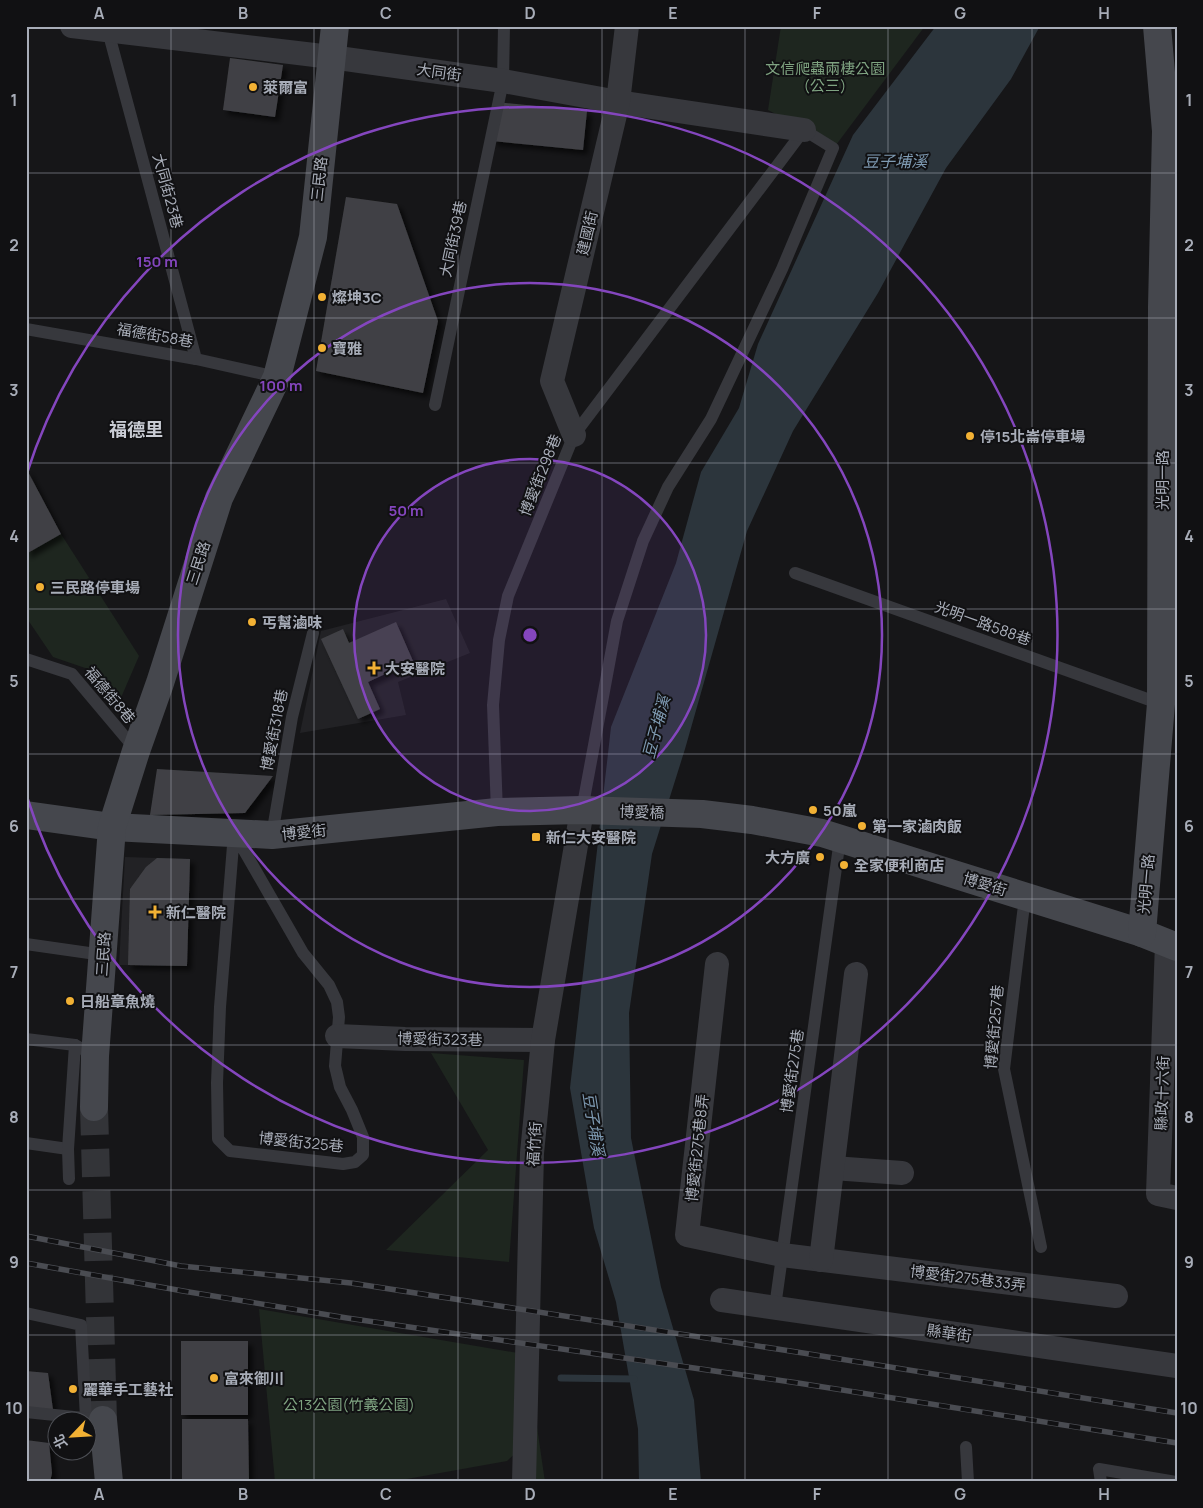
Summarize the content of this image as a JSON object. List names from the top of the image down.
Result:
{
  "streets": {
    "street": [
      "大同街",
      "三民路",
      "建國街",
      "光明一路",
      "博愛橋",
      "博愛街",
      "博愛街323巷",
      "縣政十六街",
      "福竹街",
      "博愛街275巷8弄",
      "博愛街275巷33弄",
      "縣華街"
    ],
    "lane": [
      "大同街23巷",
      "大同街39巷",
      "福德街58巷",
      "博愛街298巷",
      "光明一路588巷",
      "福德街8巷",
      "博愛街318巷",
      "博愛街257巷",
      "博愛街275巷",
      "博愛街325巷"
    ]
  },
  "crossings": [
    ["大同街", "三民路"],
    ["大同街", "大同街23巷"],
    ["大同街", "建國街"],
    ["大同街", "大同街39巷"],
    ["大同街", "博愛街298巷"],
    ["三民路", "福德街58巷"],
    ["三民路", "福德街8巷"],
    ["三民路", "博愛街"],
    ["大同街23巷", "福德街58巷"],
    ["建國街", "博愛街298巷"],
    ["博愛街298巷", "博愛街"],
    ["光明一路", "光明一路588巷"],
    ["光明一路", "博愛街"],
    ["博愛街318巷", "博愛街"],
    ["博愛橋", "博愛街"],
    ["博愛橋", "福竹街"],
    ["博愛街", "博愛街257巷"],
    ["博愛街", "博愛街275巷"],
    ["博愛街", "縣政十六街"],
    ["博愛街", "博愛街325巷"],
    ["博愛街", "福竹街"],
    ["博愛街323巷", "博愛街325巷"],
    ["博愛街323巷", "福竹街"],
    ["博愛街275巷", "博愛街275巷8弄"],
    ["博愛街275巷", "博愛街275巷33弄"],
    ["博愛街275巷", "縣華街"],
    ["博愛街275巷8弄", "博愛街275巷33弄"]
  ],
  "districts": ["福德里"],
  "water": ["豆子埔溪"],
  "parks": ["文信爬蟲兩棲公園 (公三)", "公13公園(竹義公園)"],
  "places": {
    "other": [
      "萊爾富",
      "燦坤3C",
      "寶雅",
      "停15北崙停車場",
      "三民路停車場",
      "丐幫滷味",
      "50嵐",
      "第一家滷肉飯",
      "大方廣",
      "全家便利商店",
      "日船章魚燒",
      "富來御川",
      "麗華手工藝社"
    ],
    "health": ["大安醫院", "新仁醫院"],
    "transit": ["新仁大安醫院"]
  },
  "north": "bottom left",
  "grid": {
    "columns": [
      "A",
      "B",
      "C",
      "D",
      "E",
      "F",
      "G",
      "H"
    ],
    "rows": [
      "1",
      "2",
      "3",
      "4",
      "5",
      "6",
      "7",
      "8",
      "9",
      "10"
    ]
  },
  "rings": ["150 m", "100 m", "50 m"]
}
